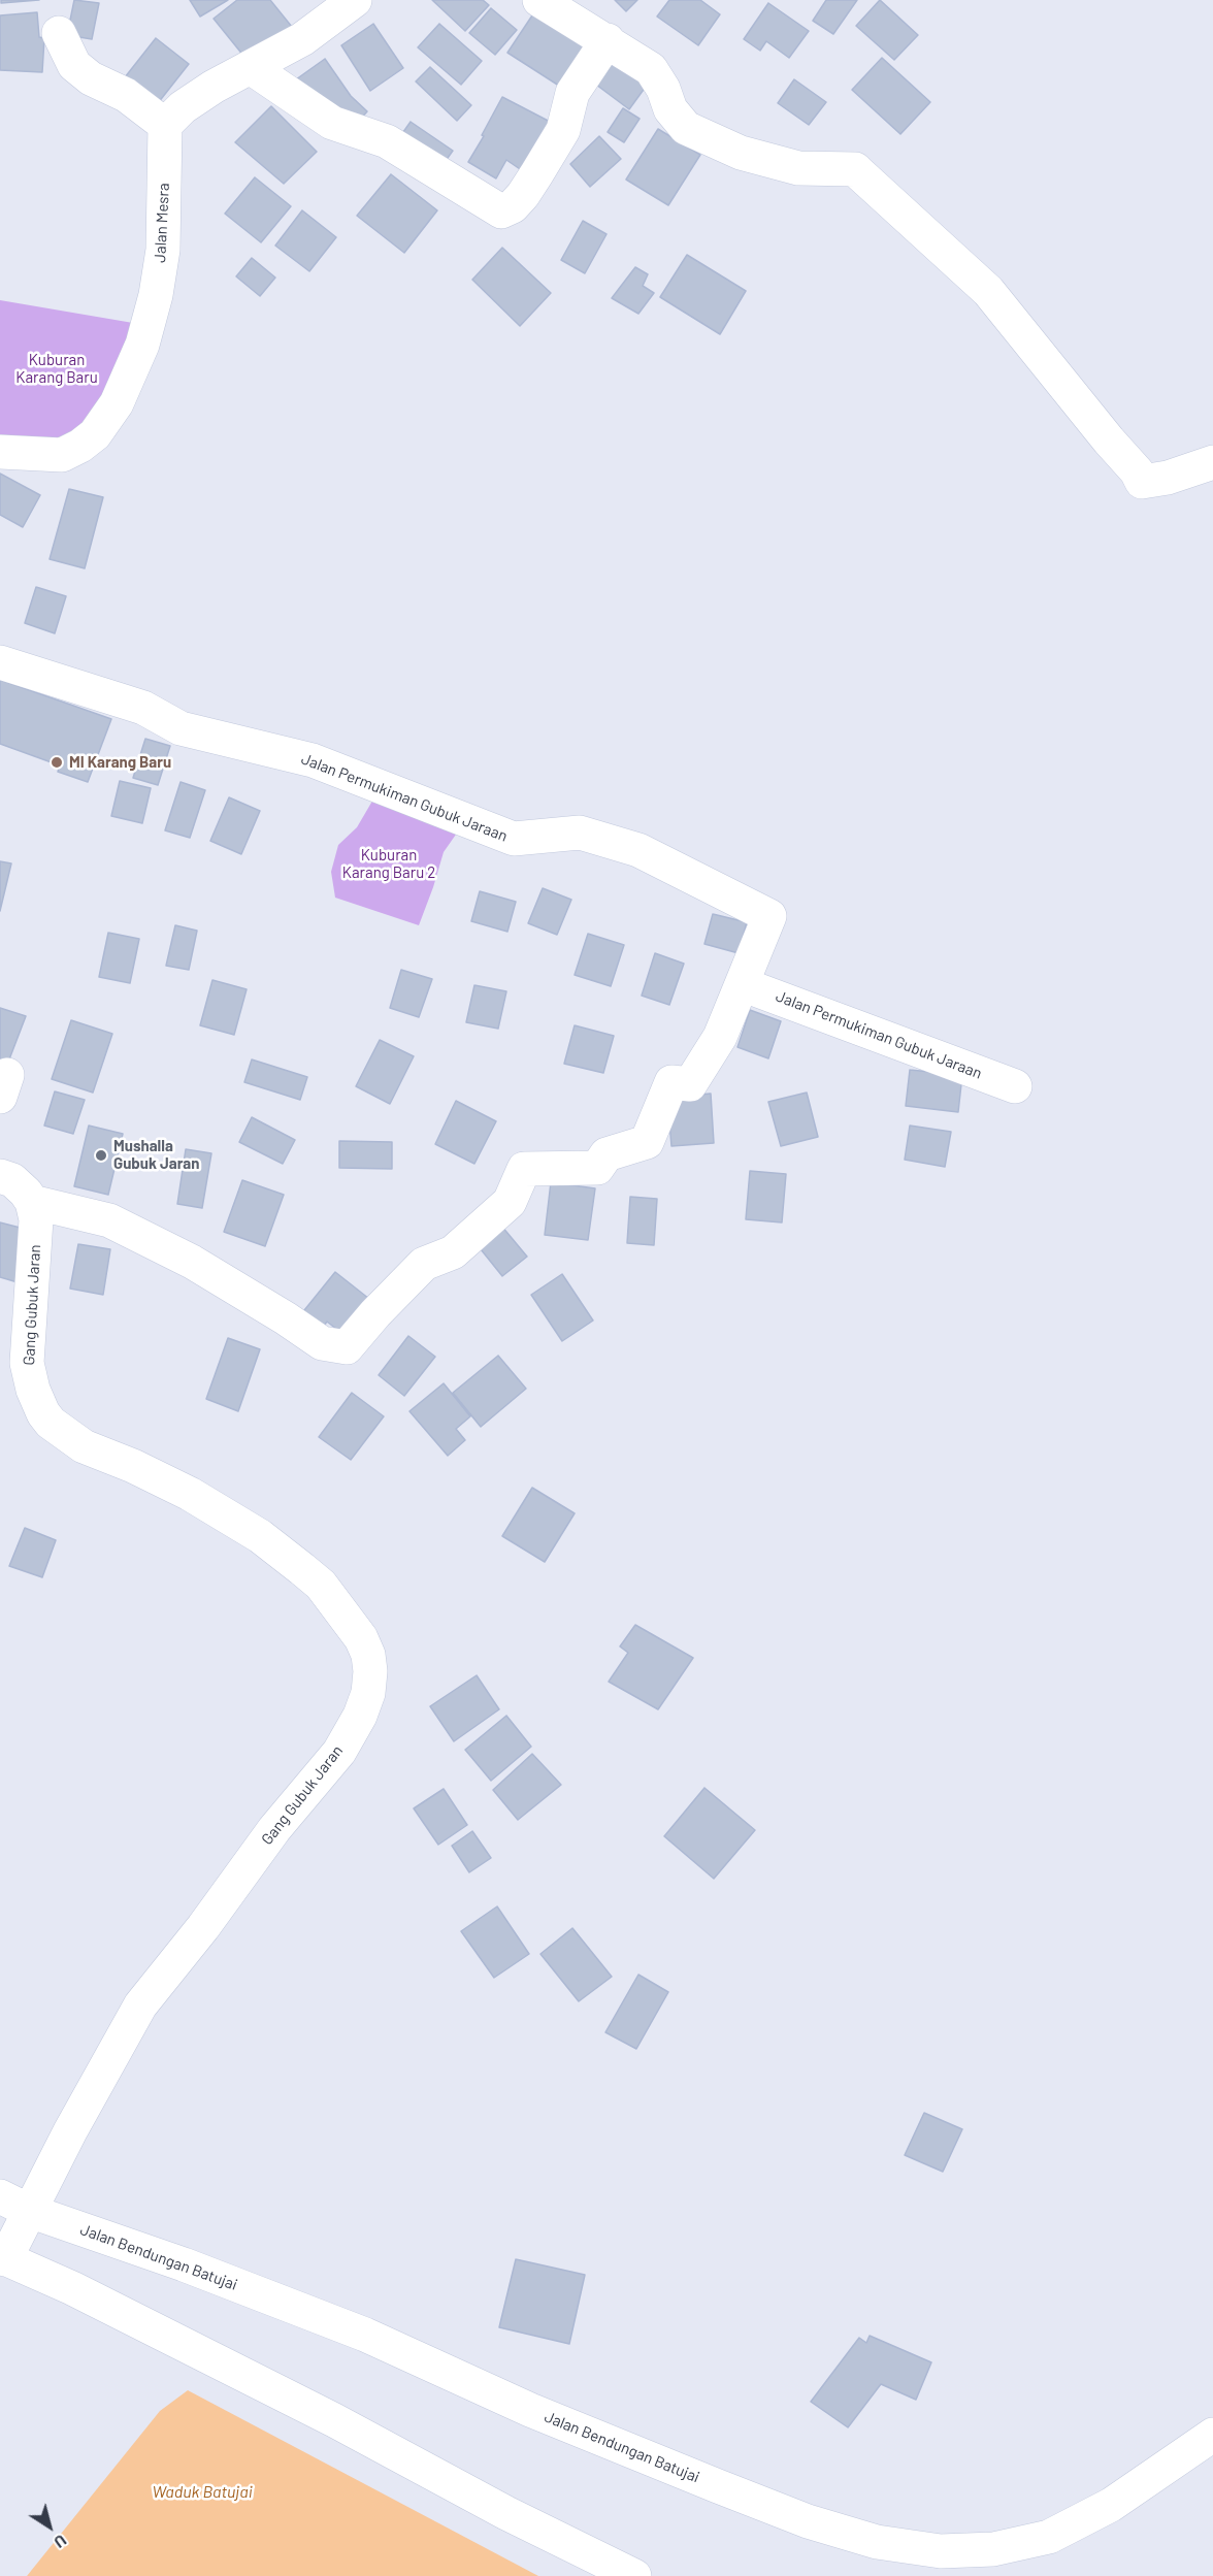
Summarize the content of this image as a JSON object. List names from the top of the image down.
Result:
{
  "streets": {
    "street": [
      "Jalan Mesra",
      "Jalan Permukiman Gubuk Jaraan",
      "Gang Gubuk Jaran",
      "Jalan Bendungan Batujai"
    ]
  },
  "crossings": [
    ["Jalan Permukiman Gubuk Jaraan", "Gang Gubuk Jaran"],
    ["Gang Gubuk Jaran", "Jalan Bendungan Batujai"]
  ],
  "water": ["Waduk Batujai"],
  "parks": ["Kuburan Karang Baru", "Kuburan Karang Baru 2"],
  "places": ["MI Karang Baru", "Mushalla Gubuk Jaran"],
  "north": "bottom right"
}
